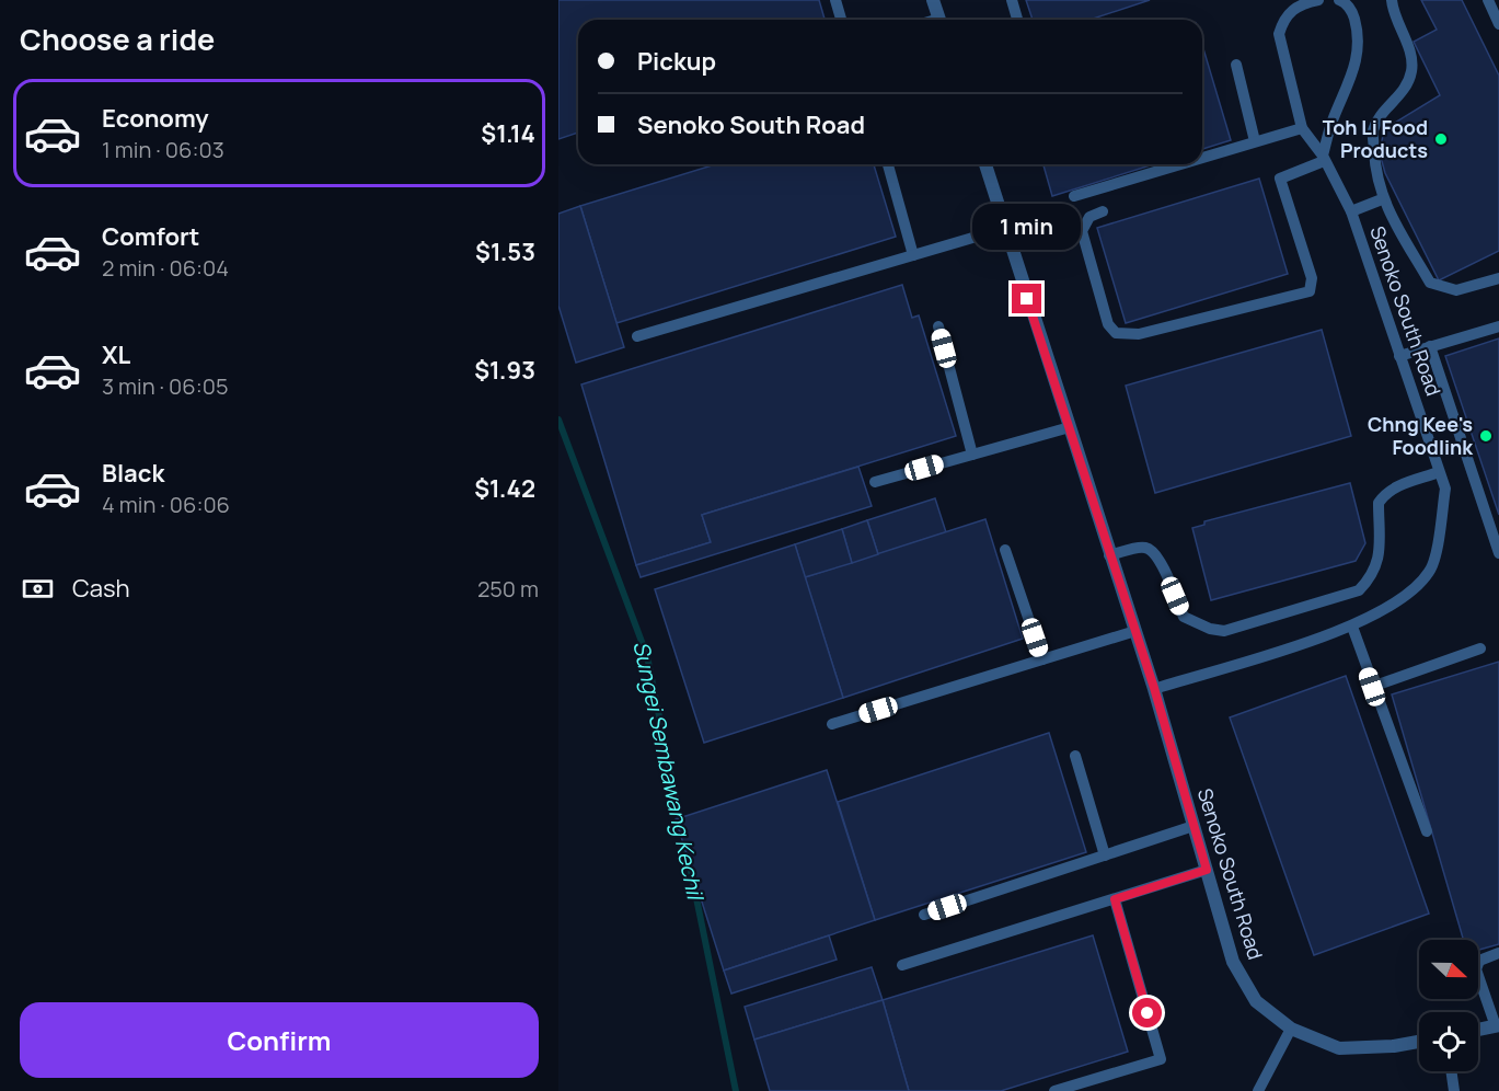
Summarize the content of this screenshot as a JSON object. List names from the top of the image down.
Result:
{
  "streets": {
    "street": ["Senoko South Road"]
  },
  "water": ["Sungei Sembawang Kechil"],
  "places": ["Toh Li Food Products", "Chng Kee's Foodlink"],
  "north": "right",
  "page": {
    "heading": "Choose a ride",
    "banner": ["Pickup", "Senoko South Road"],
    "list": [
      {
        "name": "Economy",
        "note": "1 min · 06:03",
        "value": "$1.14"
      },
      {
        "name": "Comfort",
        "note": "2 min · 06:04",
        "value": "$1.53"
      },
      {
        "name": "XL",
        "note": "3 min · 06:05",
        "value": "$1.93"
      },
      {
        "name": "Black",
        "note": "4 min · 06:06",
        "value": "$1.42"
      }
    ],
    "bubble": "1 min",
    "pay": ["Cash", "250 m"],
    "buttons": "Confirm"
  }
}
